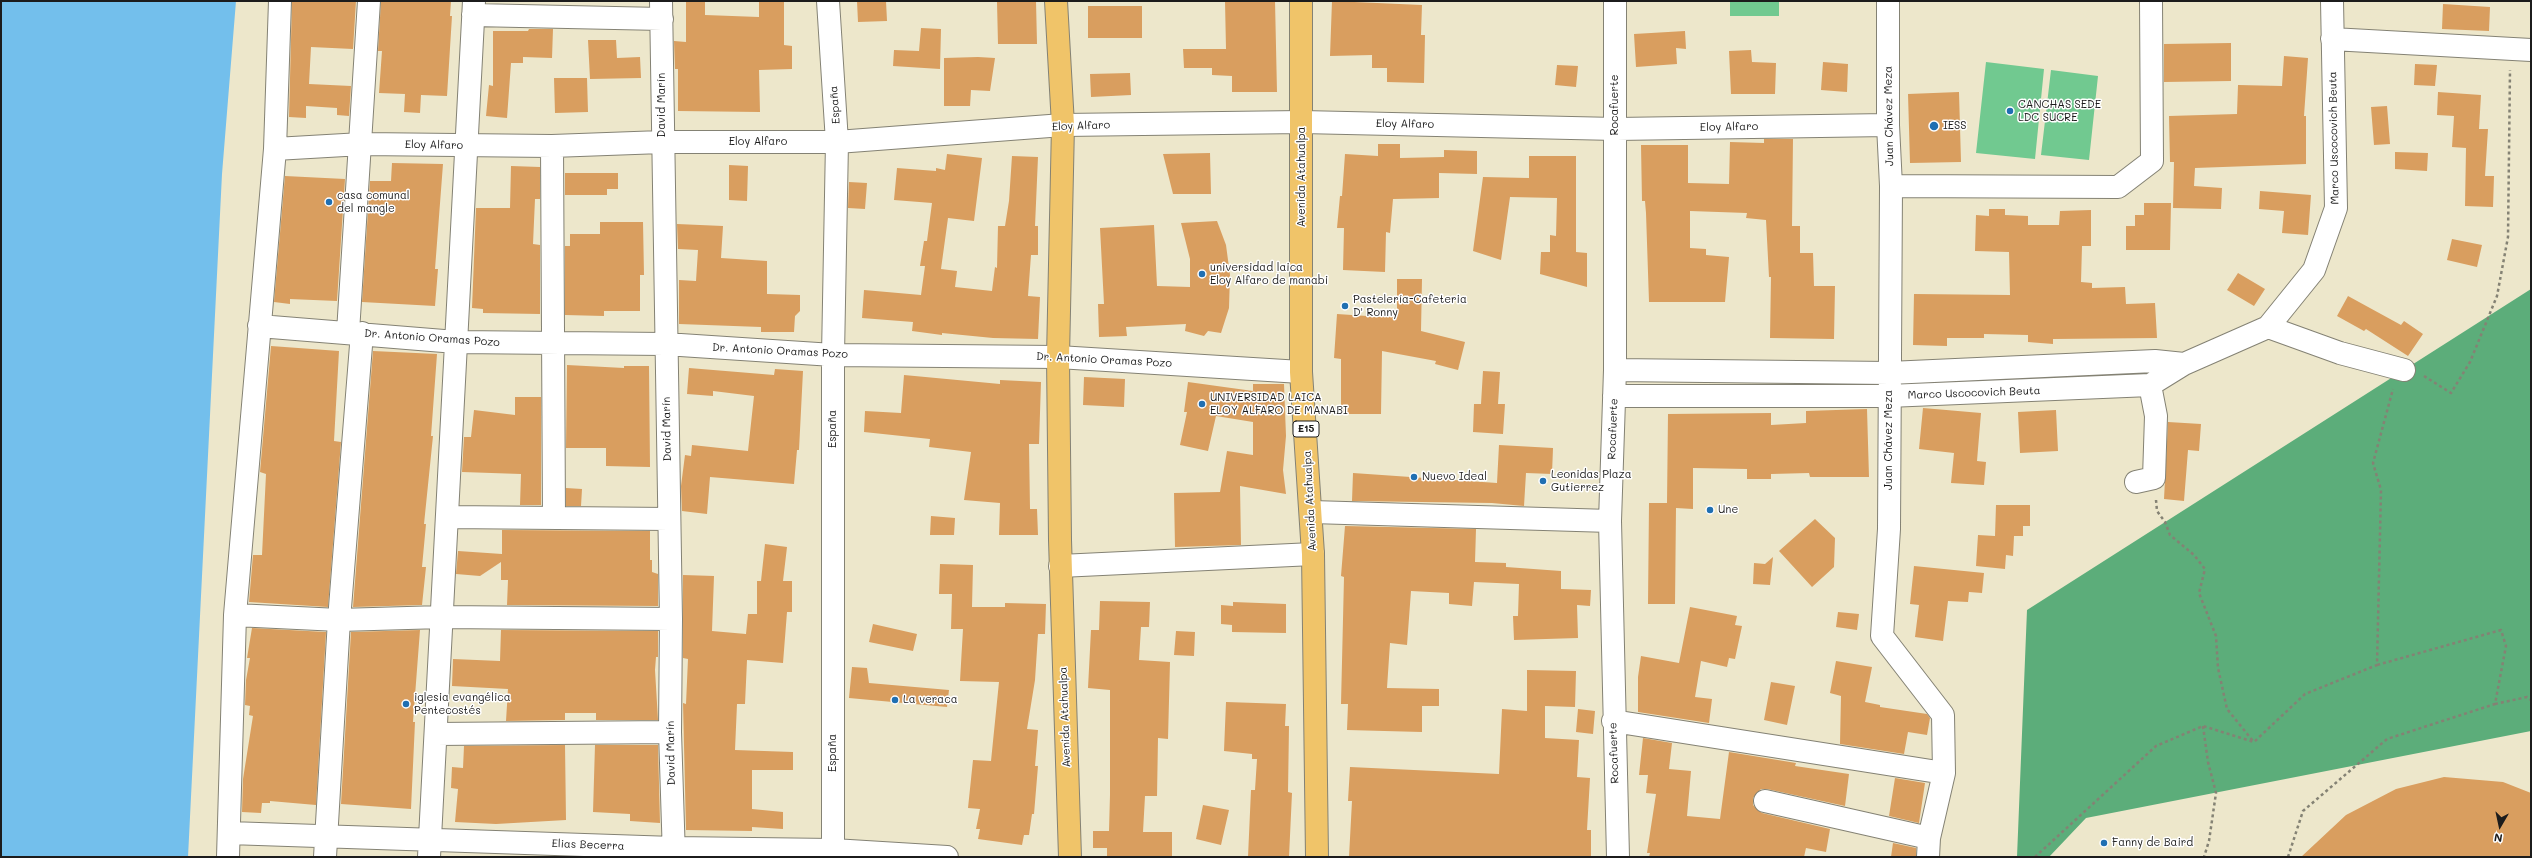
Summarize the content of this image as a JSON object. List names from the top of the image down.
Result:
{
  "streets": {
    "highway": ["Avenida Atahualpa", "E15"],
    "street": [
      "David Marín",
      "España",
      "Rocafuerte",
      "Juan Chávez Meza",
      "Eloy Alfaro",
      "Marco Uscocovich Beuta",
      "Dr. Antonio Oramas Pozo",
      "Elias Becerra"
    ]
  },
  "crossings": [
    ["David Marín", "Eloy Alfaro"],
    ["David Marín", "Dr. Antonio Oramas Pozo"],
    ["David Marín", "Elias Becerra"],
    ["España", "Eloy Alfaro"],
    ["España", "Dr. Antonio Oramas Pozo"],
    ["España", "Elias Becerra"],
    ["Rocafuerte", "Eloy Alfaro"],
    ["Rocafuerte", "Marco Uscocovich Beuta"],
    ["Juan Chávez Meza", "Eloy Alfaro"],
    ["Juan Chávez Meza", "Marco Uscocovich Beuta"],
    ["Eloy Alfaro", "Avenida Atahualpa"],
    ["Avenida Atahualpa", "Dr. Antonio Oramas Pozo"]
  ],
  "places": [
    "CANCHAS SEDE LDC SUCRE",
    "IESS",
    "casa comunal del mangle",
    "universidad laica Eloy Alfaro de manabi",
    "Pastelería-Cafeteria D' Ronny",
    "UNIVERSIDAD LAICA ELOY ALFARO DE MANABI",
    "Nuevo Ideal",
    "Leonidas Plaza Gutierrez",
    "Une",
    "La veraca",
    "iglesia evangélica Pentecostés",
    "Fanny de Baird"
  ],
  "north": "bottom"
}
